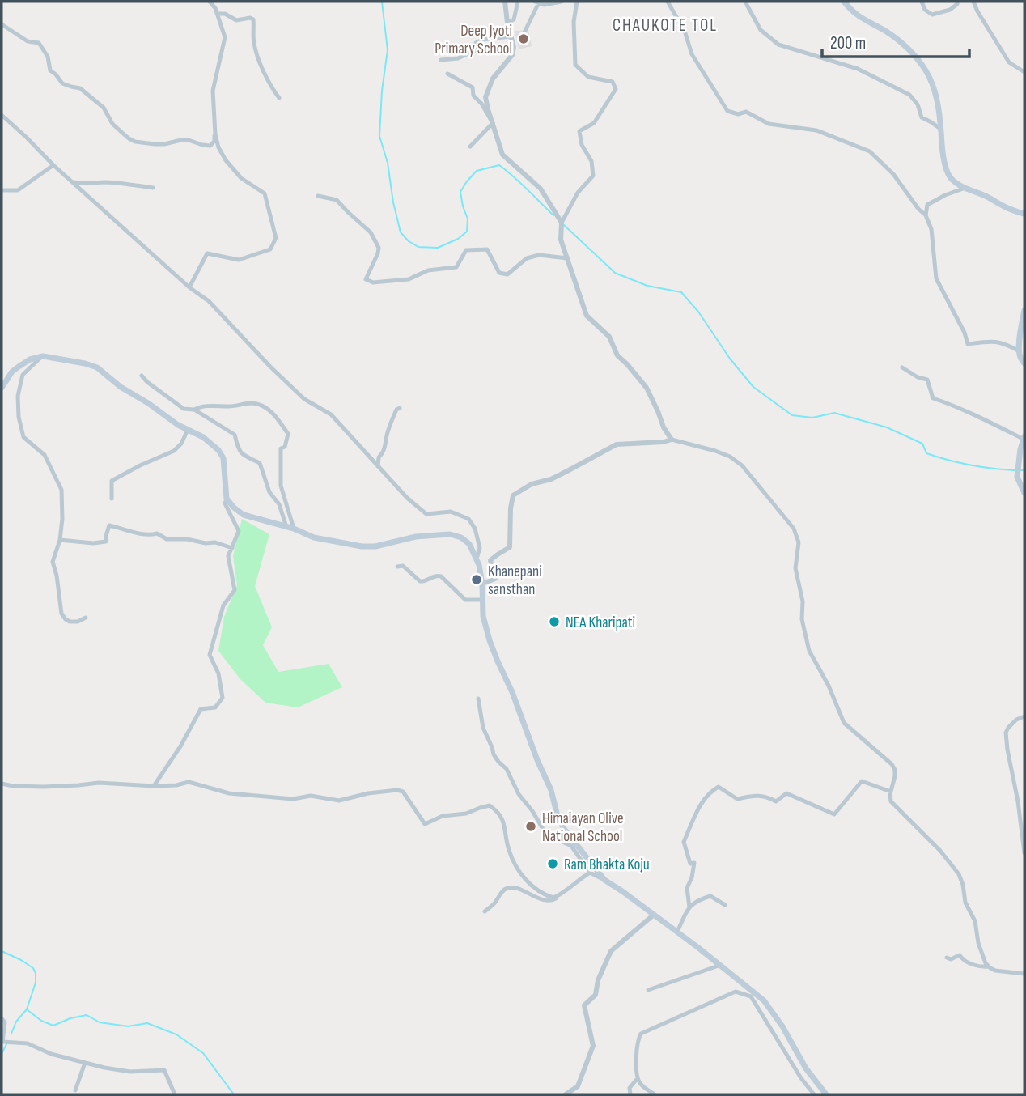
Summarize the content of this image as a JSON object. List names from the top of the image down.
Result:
{
  "districts": ["CHAUKOTE TOL"],
  "places": [
    "Deep Jyoti Primary School",
    "Khanepani sansthan",
    "NEA Kharipati",
    "Himalayan Olive National School",
    "Ram Bhakta Koju"
  ],
  "scale_bar": "200 m"
}
